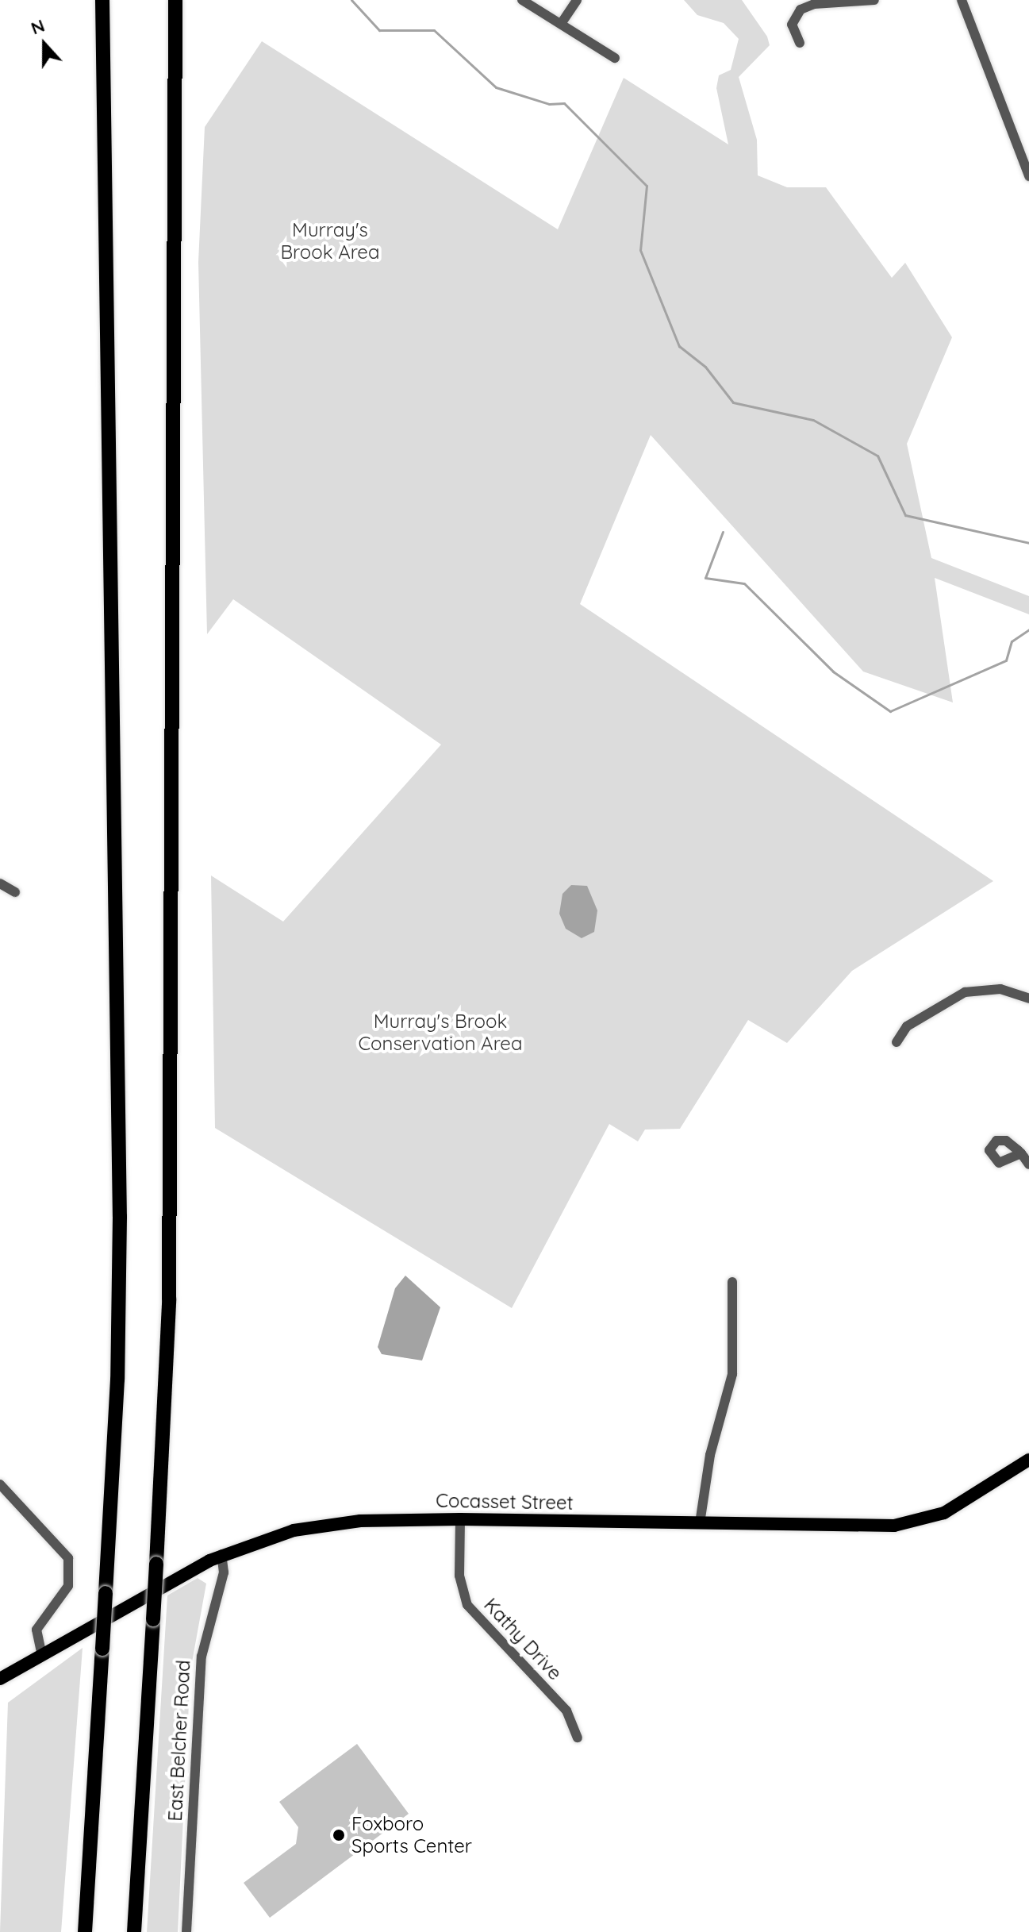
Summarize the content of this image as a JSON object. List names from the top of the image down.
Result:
{
  "streets": {
    "main road": ["Cocasset Street"],
    "street": ["Kathy Drive", "East Belcher Road"]
  },
  "crossings": [
    ["Cocasset Street", "Kathy Drive"],
    ["Cocasset Street", "East Belcher Road"]
  ],
  "parks": ["Murray's Brook Area", "Murray's Brook Conservation Area"],
  "places": ["Foxboro Sports Center"],
  "north": "top"
}
